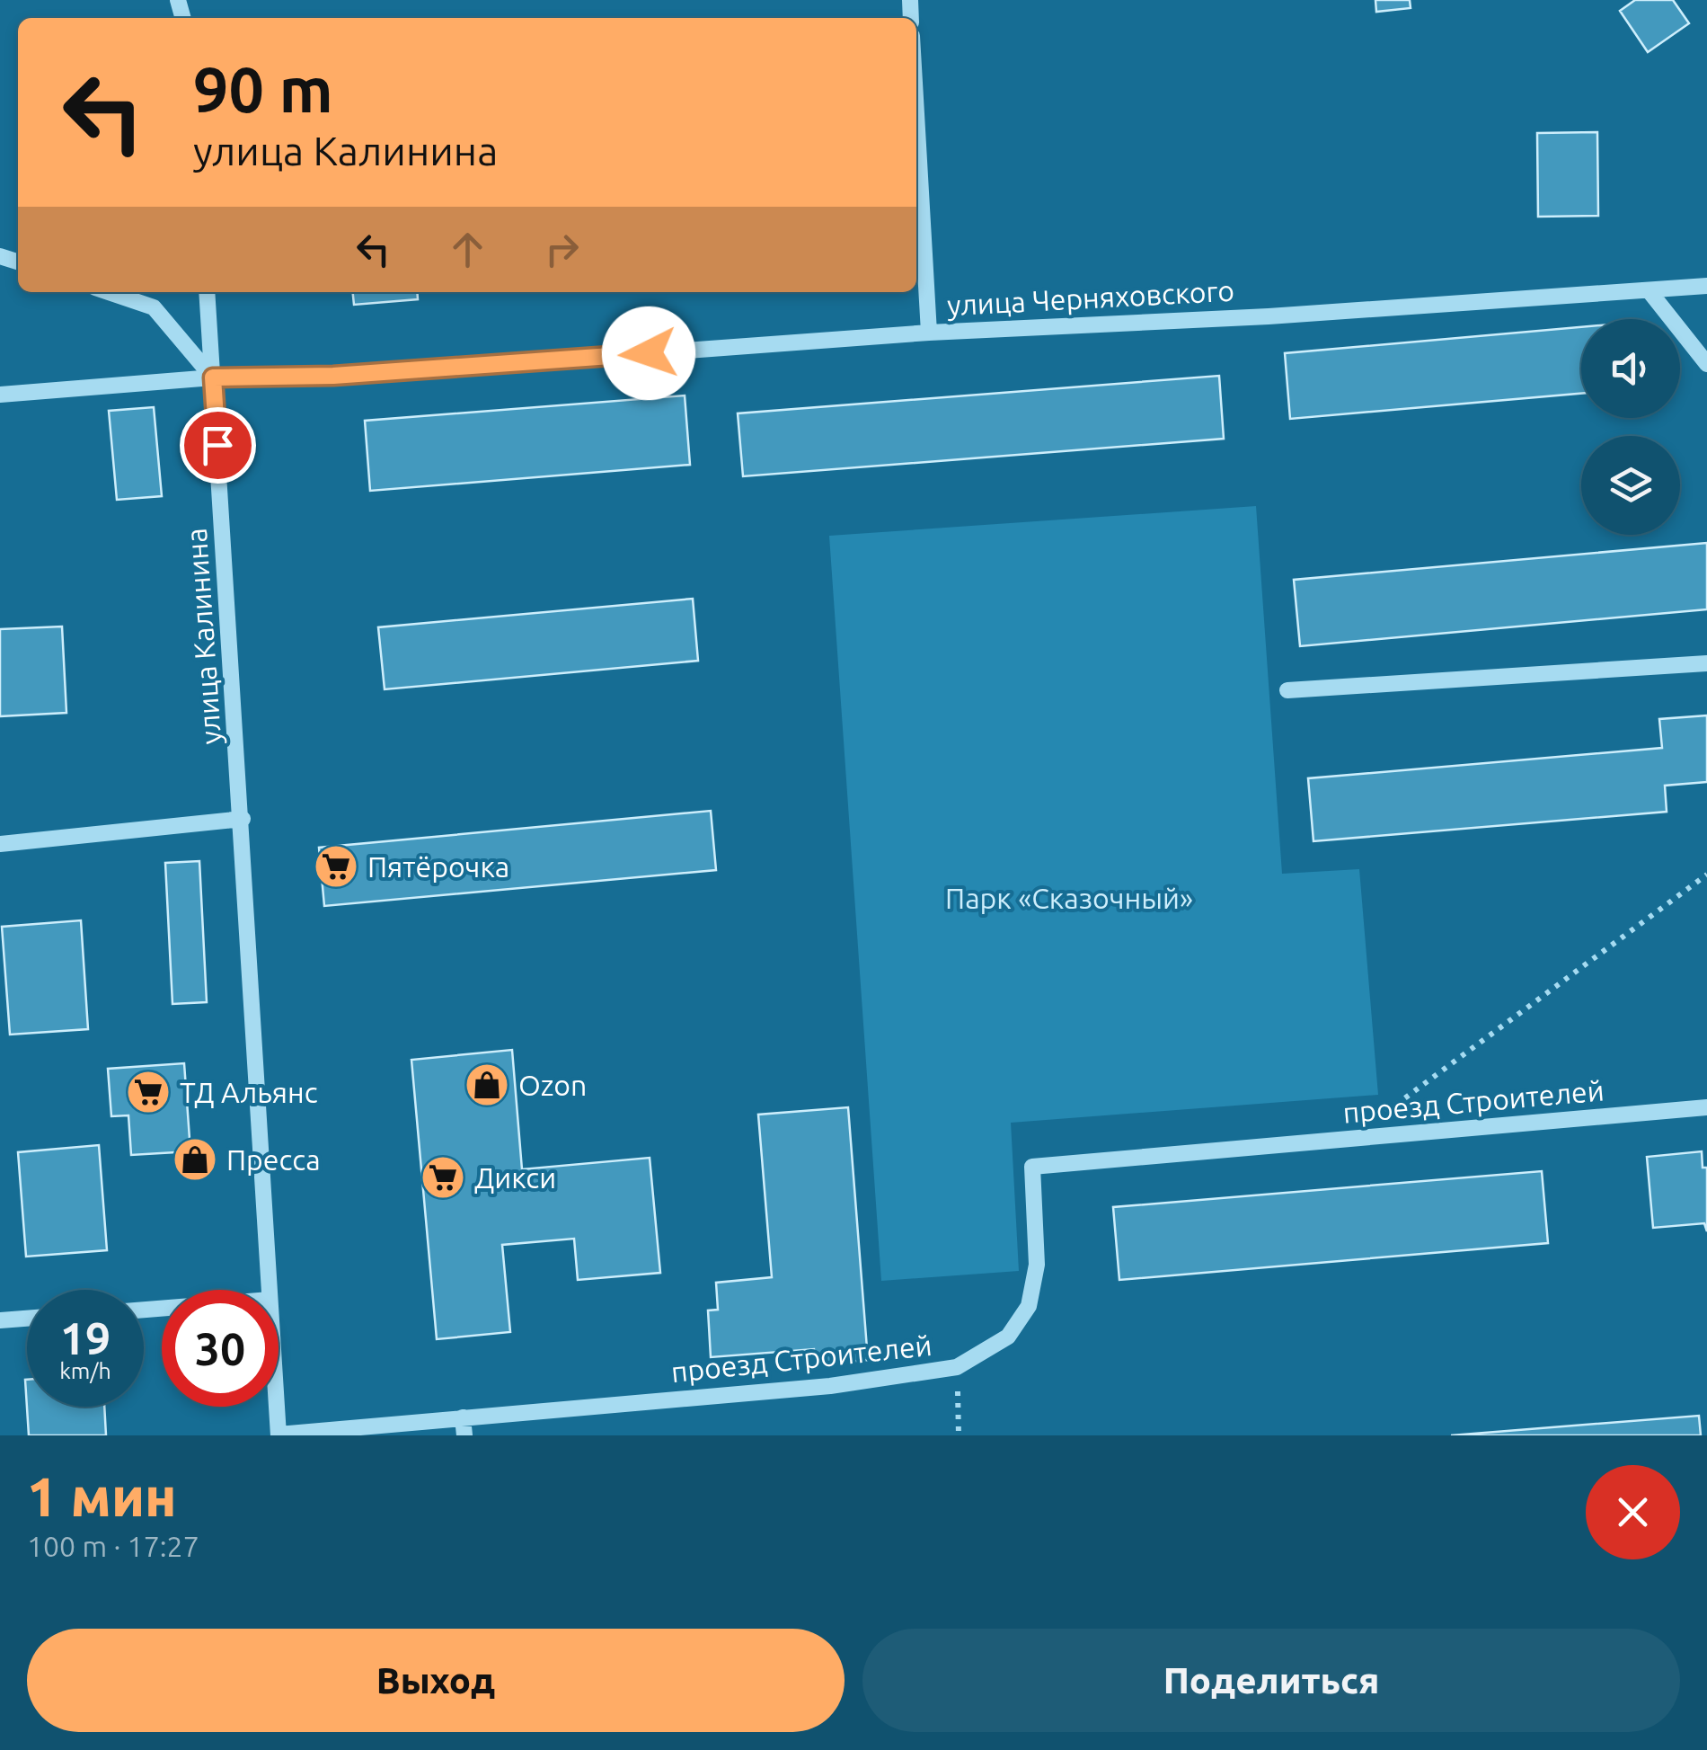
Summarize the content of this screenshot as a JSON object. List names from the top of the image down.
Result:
{
  "streets": {
    "street": ["улица Черняховского", "улица Калинина", "проезд Строителей"]
  },
  "crossings": [
    ["улица Черняховского", "улица Калинина"],
    ["улица Калинина", "проезд Строителей"]
  ],
  "parks": ["Парк «Сказочный»"],
  "places": {
    "supermarket": ["Пятёрочка", "ТД Альянс", "Дикси"],
    "shop": ["Ozon", "Пресса"]
  },
  "page": {
    "turn": ["90 m", "улица Калинина"],
    "speed": "19 km/h",
    "limit": "30",
    "heading": ["1 мин", "100 m · 17:27"],
    "buttons": ["Выход", "Поделиться"]
  }
}
